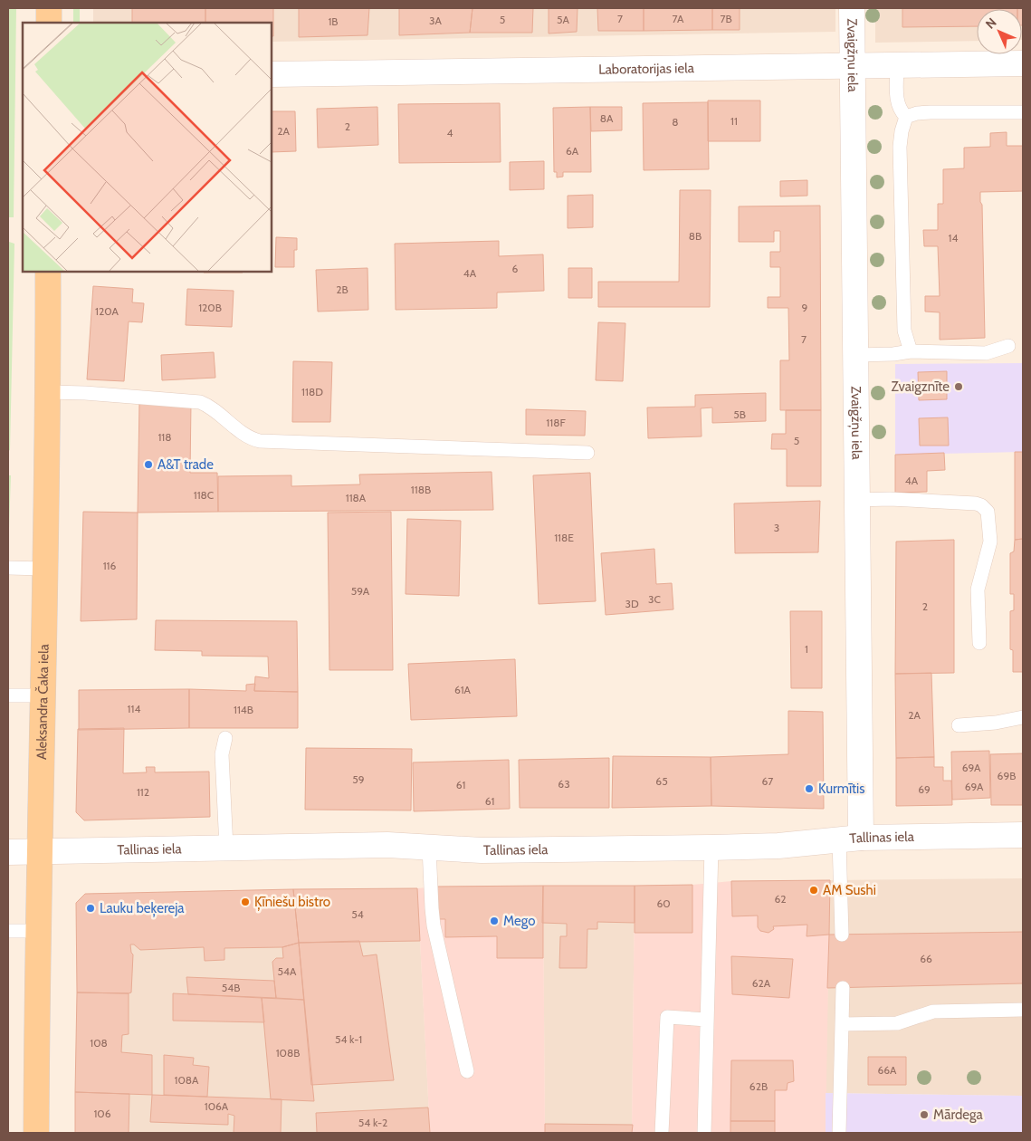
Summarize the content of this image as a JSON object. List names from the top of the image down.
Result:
{
  "streets": {
    "main road": ["Aleksandra Čaka iela"],
    "street": ["Zvaigžņu iela", "Laboratorijas iela", "Tallinas iela"]
  },
  "crossings": [
    ["Zvaigžņu iela", "Laboratorijas iela"],
    ["Zvaigžņu iela", "Tallinas iela"],
    ["Aleksandra Čaka iela", "Tallinas iela"]
  ],
  "places": [
    "Zvaigznīte",
    "A&T trade",
    "Kurmītis",
    "AM Sushi",
    "Ķīniešu bistro",
    "Lauku beķereja",
    "Mego",
    "Mārdega"
  ],
  "house_numbers": [
    "7",
    "7A",
    "7B",
    "5",
    "5A",
    "3A",
    "1B",
    "8A",
    "11",
    "8",
    "2",
    "2A",
    "4",
    "6A",
    "8B",
    "14",
    "6",
    "4A",
    "2B",
    "120B",
    "9",
    "120A",
    "7",
    "118D",
    "5B",
    "118F",
    "118",
    "5",
    "4A",
    "118B",
    "118C",
    "118A",
    "3",
    "118E",
    "116",
    "59A",
    "3C",
    "3D",
    "2",
    "1",
    "61A",
    "114",
    "114B",
    "2A",
    "69A",
    "69B",
    "59",
    "65",
    "67",
    "63",
    "61",
    "69A",
    "69",
    "112",
    "61",
    "62",
    "60",
    "54",
    "66",
    "54A",
    "62A",
    "54B",
    "54 k-1",
    "108",
    "108B",
    "66A",
    "108A",
    "62B",
    "106A",
    "106",
    "54 k-2"
  ],
  "north": "top left"
}
